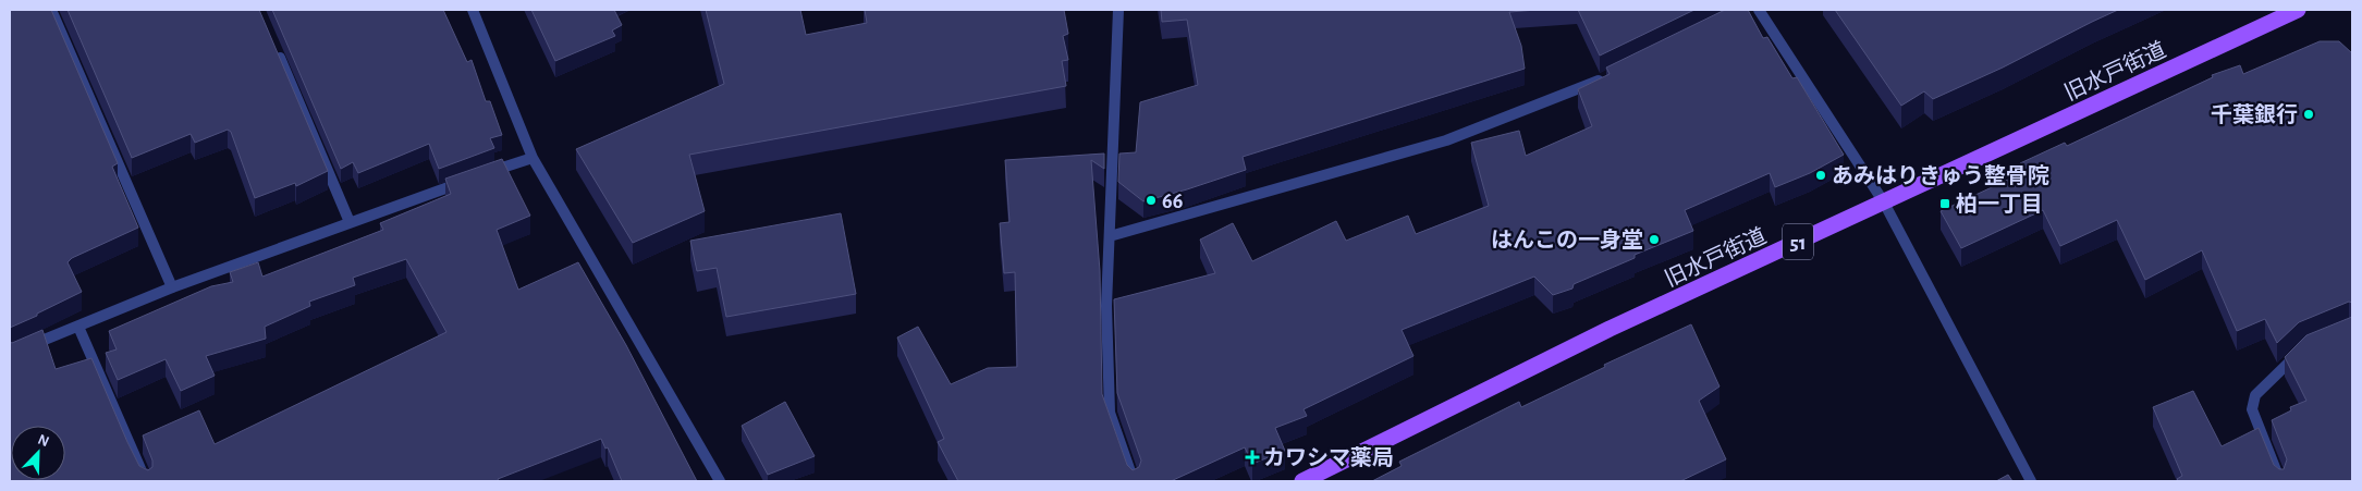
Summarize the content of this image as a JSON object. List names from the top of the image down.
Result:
{
  "streets": {
    "main road": ["旧水戸街道", "51"]
  },
  "places": {
    "other": [
      "千葉銀行",
      "あみはりきゅう整骨院",
      "66",
      "はんこの一身堂"
    ],
    "transit": ["柏一丁目"],
    "health": ["カワシマ薬局"]
  },
  "north": "top right"
}
